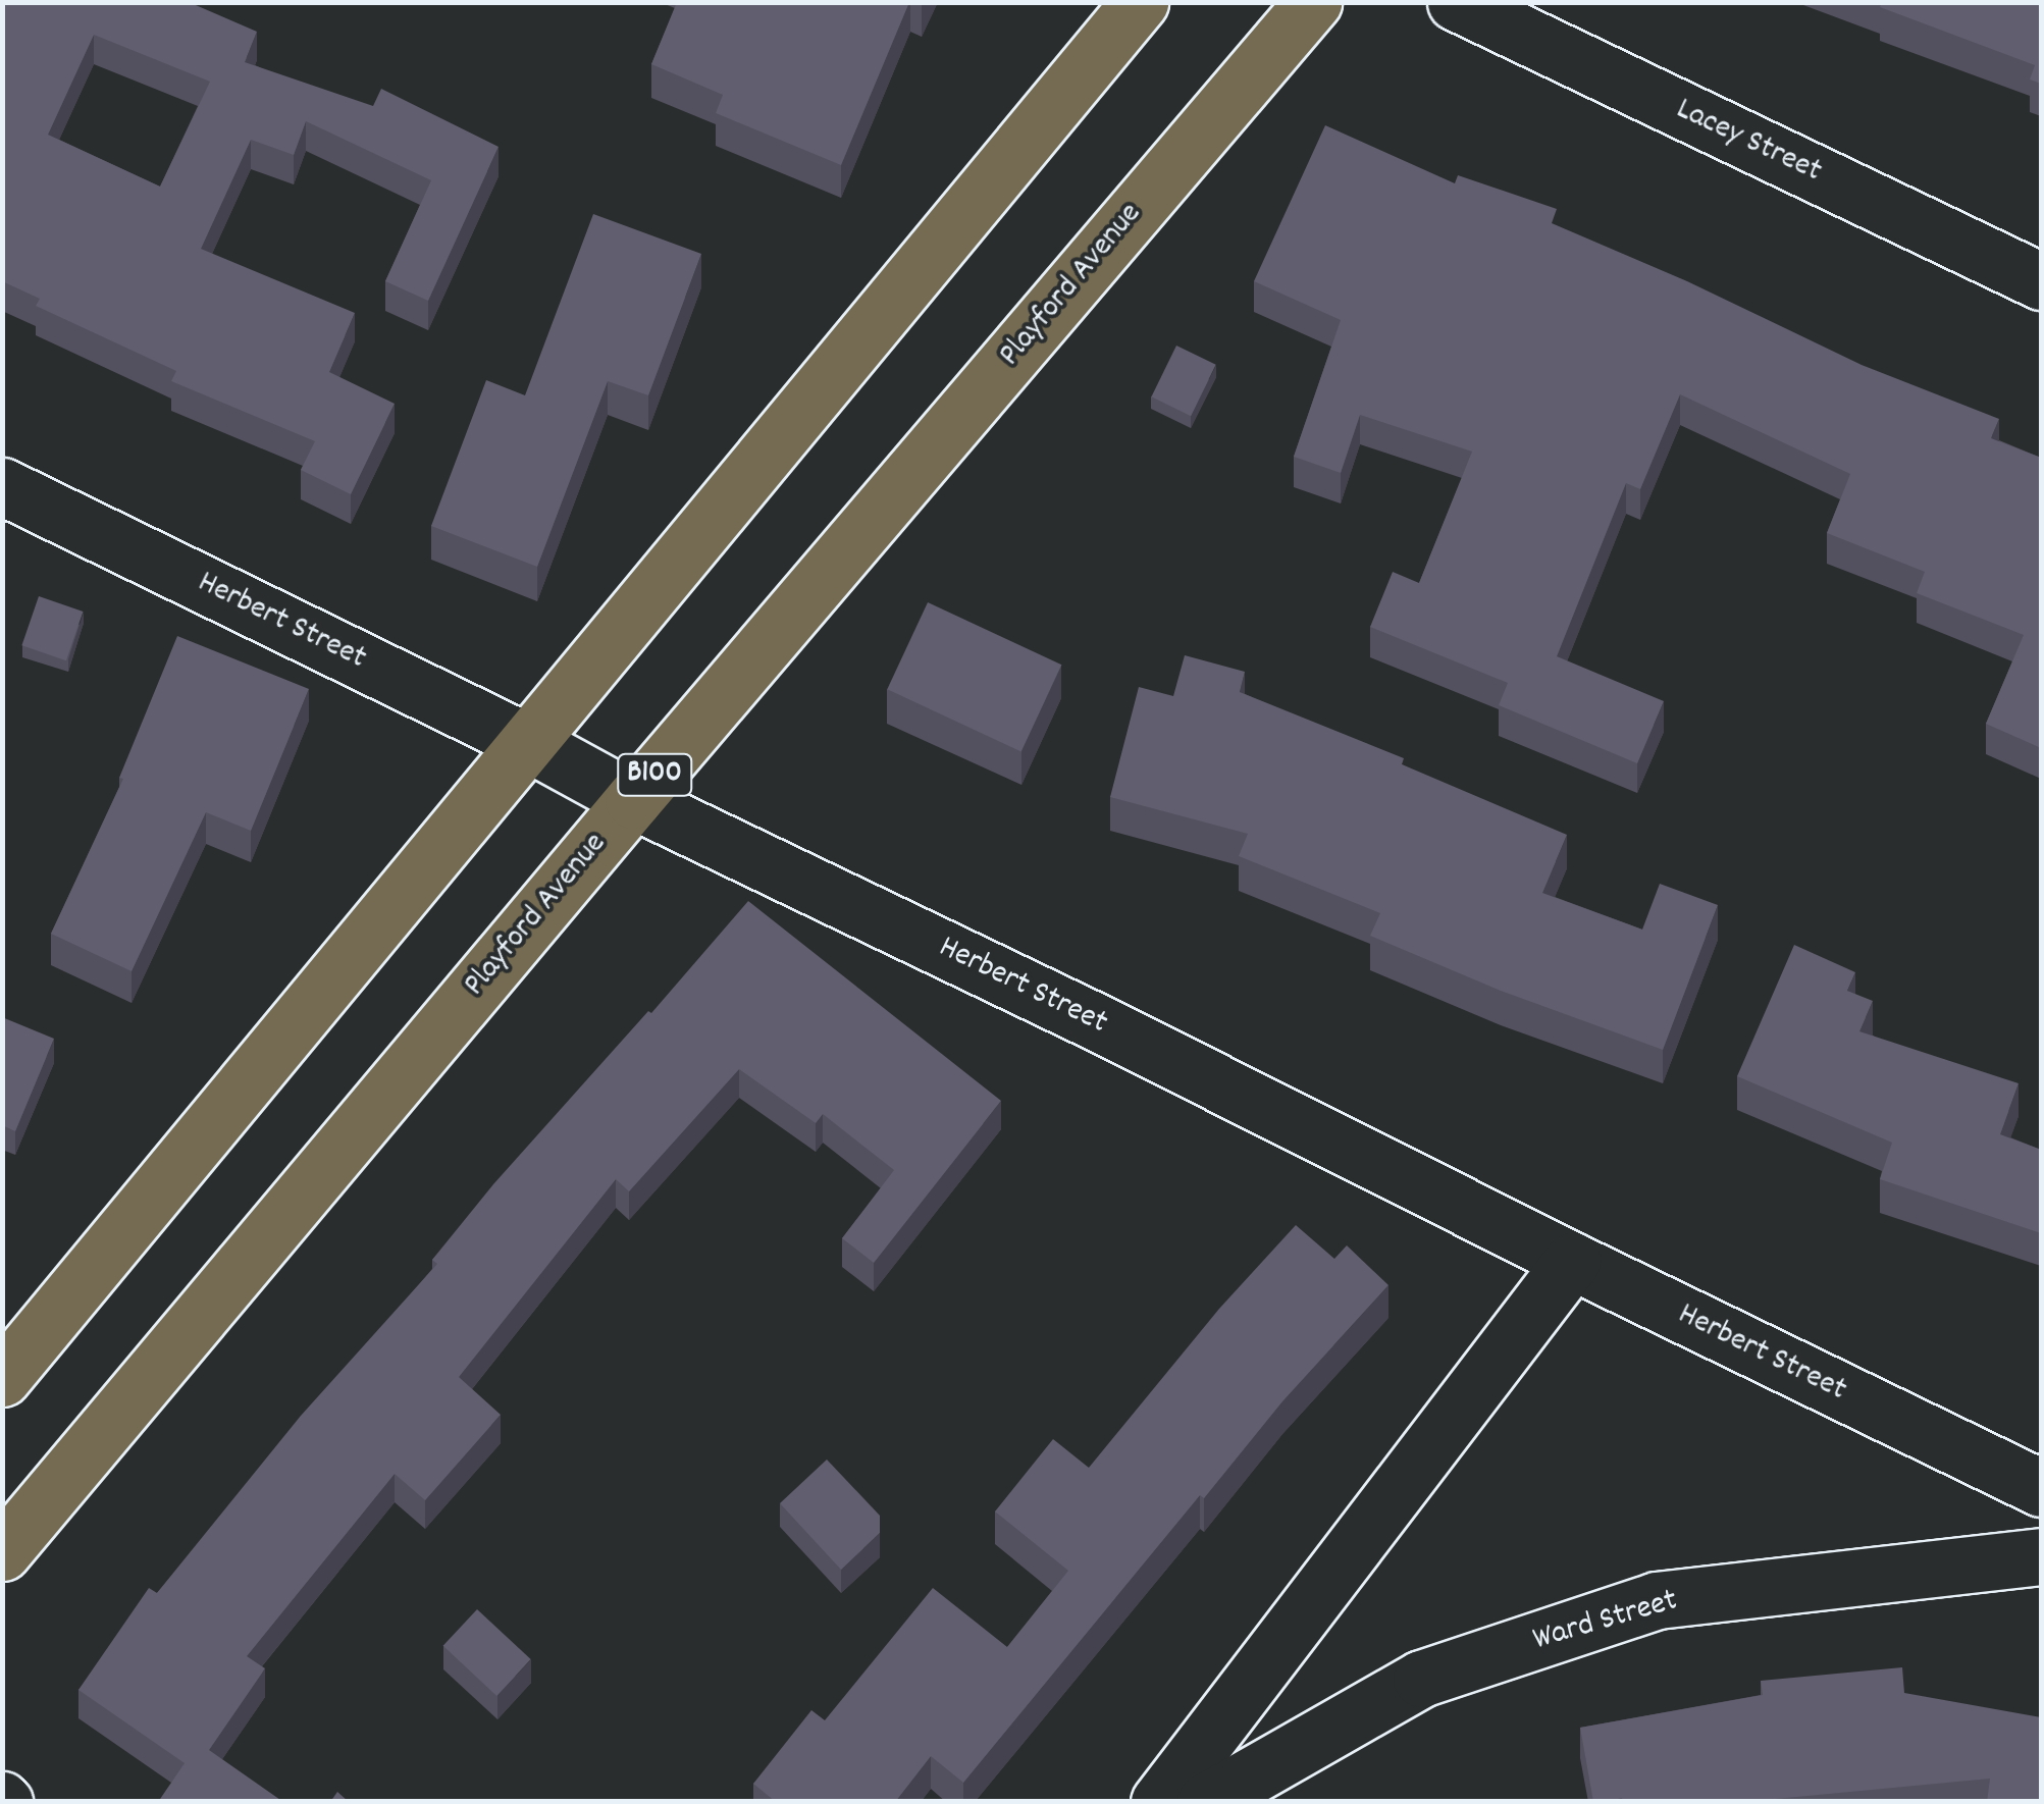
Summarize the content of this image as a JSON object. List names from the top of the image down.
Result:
{
  "streets": {
    "highway": ["Playford Avenue", "B100"],
    "street": ["Lacey Street", "Herbert Street", "Ward Street"]
  },
  "crossings": [
    ["Playford Avenue", "Herbert Street"]
  ]
}
